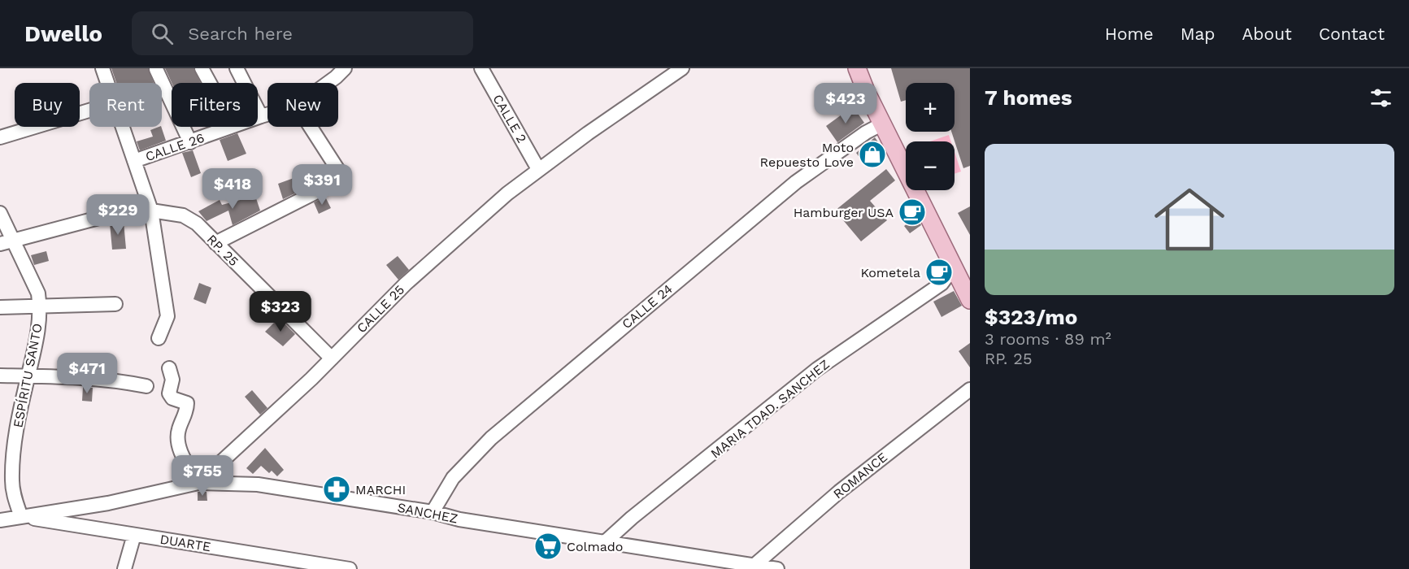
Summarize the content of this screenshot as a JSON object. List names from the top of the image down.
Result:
{
  "streets": {
    "street": [
      "CALLE 2",
      "CALLE 26",
      "RP. 25",
      "CALLE 24",
      "CALLE 25",
      "ESPÍRITU SANTO",
      "MARIA TDAD. SANCHEZ",
      "ROMANCE",
      "SANCHEZ",
      "DUARTE"
    ]
  },
  "crossings": [
    ["CALLE 2", "CALLE 25"],
    ["RP. 25", "CALLE 25"],
    ["RP. 25", "ESPÍRITU SANTO"],
    ["CALLE 24", "SANCHEZ"],
    ["CALLE 25", "SANCHEZ"],
    ["ESPÍRITU SANTO", "SANCHEZ"],
    ["ESPÍRITU SANTO", "DUARTE"],
    ["MARIA TDAD. SANCHEZ", "SANCHEZ"],
    ["ROMANCE", "SANCHEZ"],
    ["SANCHEZ", "DUARTE"]
  ],
  "places": {
    "shop": ["Moto Repuesto Love"],
    "cafe": ["Hamburger USA", "Kometela"],
    "pharmacy": ["MARCHI"],
    "supermarket": ["Colmado"]
  },
  "page": {
    "header": "Dwello",
    "search": "Search here",
    "nav": [
      "Home",
      "Map",
      "About",
      "Contact"
    ],
    "heading": "7 homes",
    "map_buttons": ["+", "−"],
    "price": [
      "$423",
      "$391",
      "$418",
      "$229",
      "$323",
      "$471",
      "$755"
    ],
    "chip": [
      "Buy",
      "Rent",
      "Filters",
      "New"
    ],
    "list": [
      {
        "name": "$323/mo",
        "note": "3 rooms · 89 m² · RP. 25"
      }
    ]
  }
}
